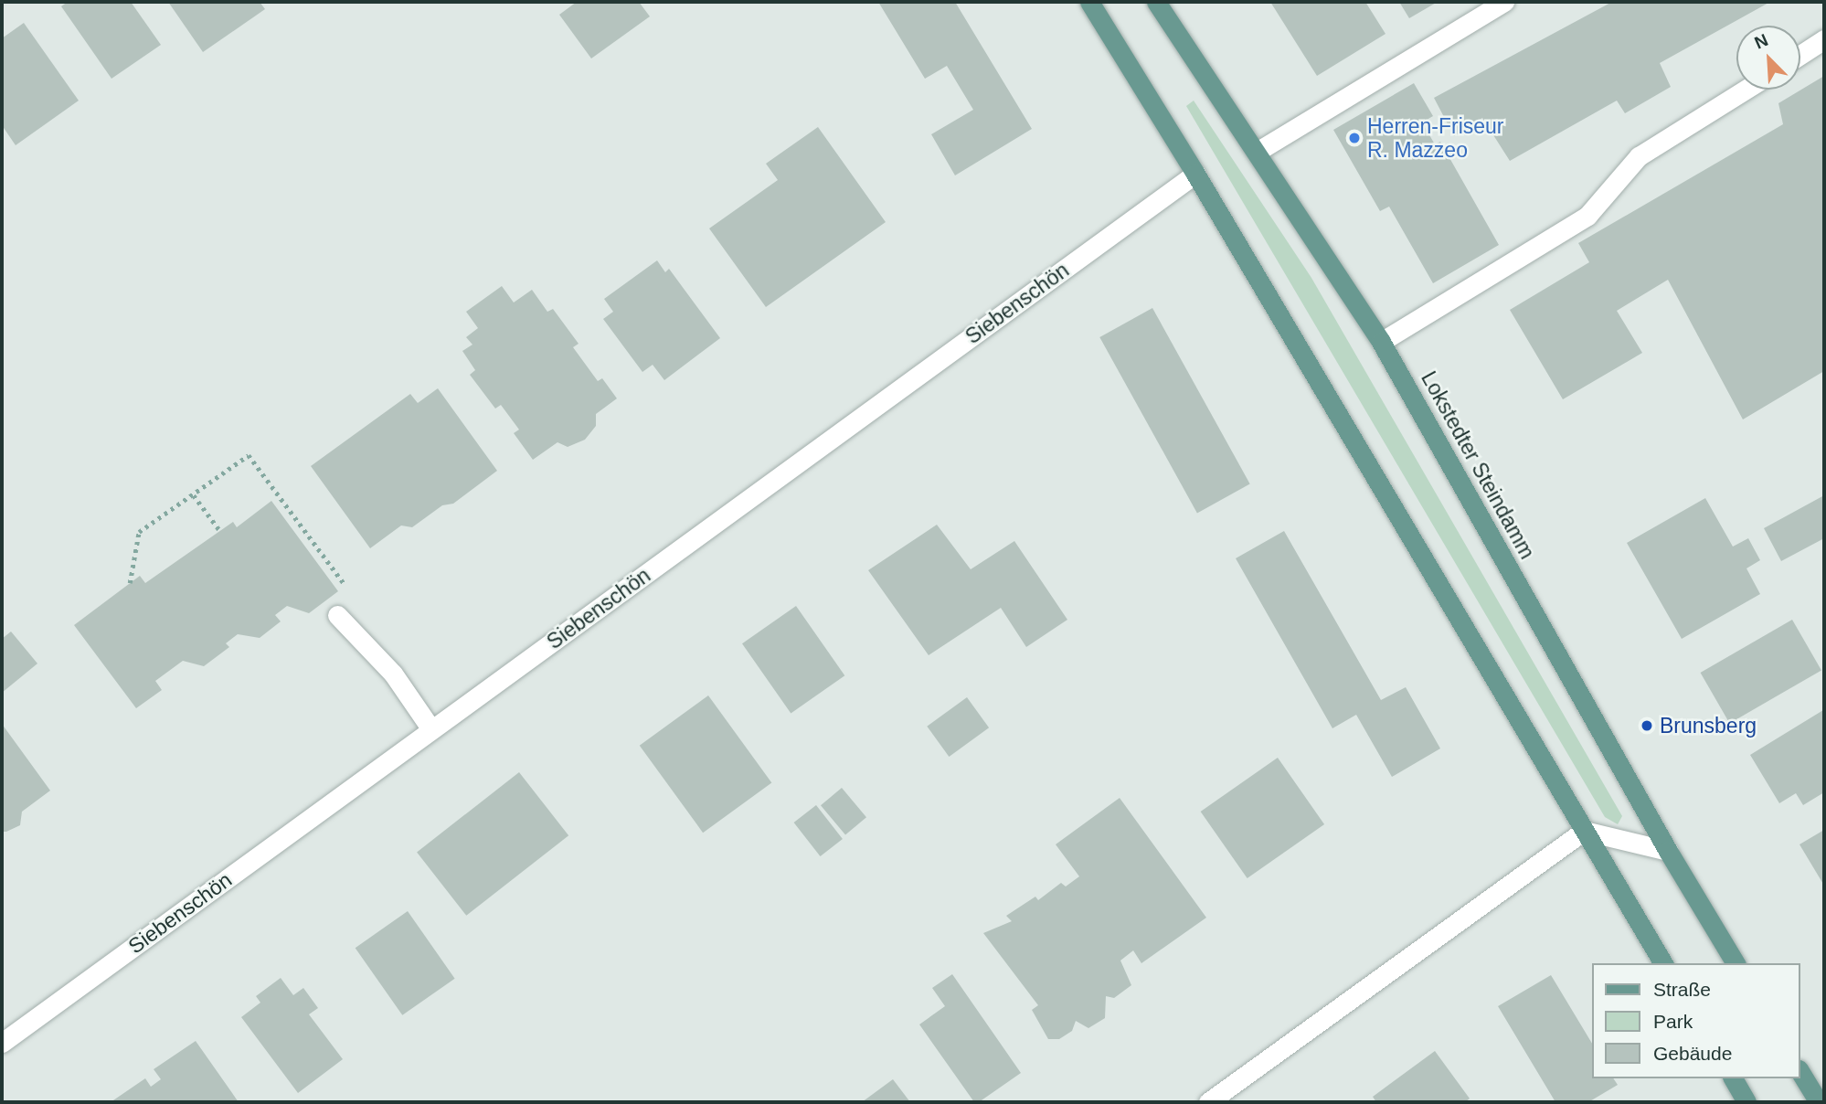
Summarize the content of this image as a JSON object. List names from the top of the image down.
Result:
{
  "streets": {
    "main road": ["Lokstedter Steindamm"],
    "street": ["Siebenschön"]
  },
  "places": ["Herren-Friseur R. Mazzeo", "Brunsberg"],
  "legend": ["Straße", "Park", "Gebäude"],
  "north": "top left"
}
